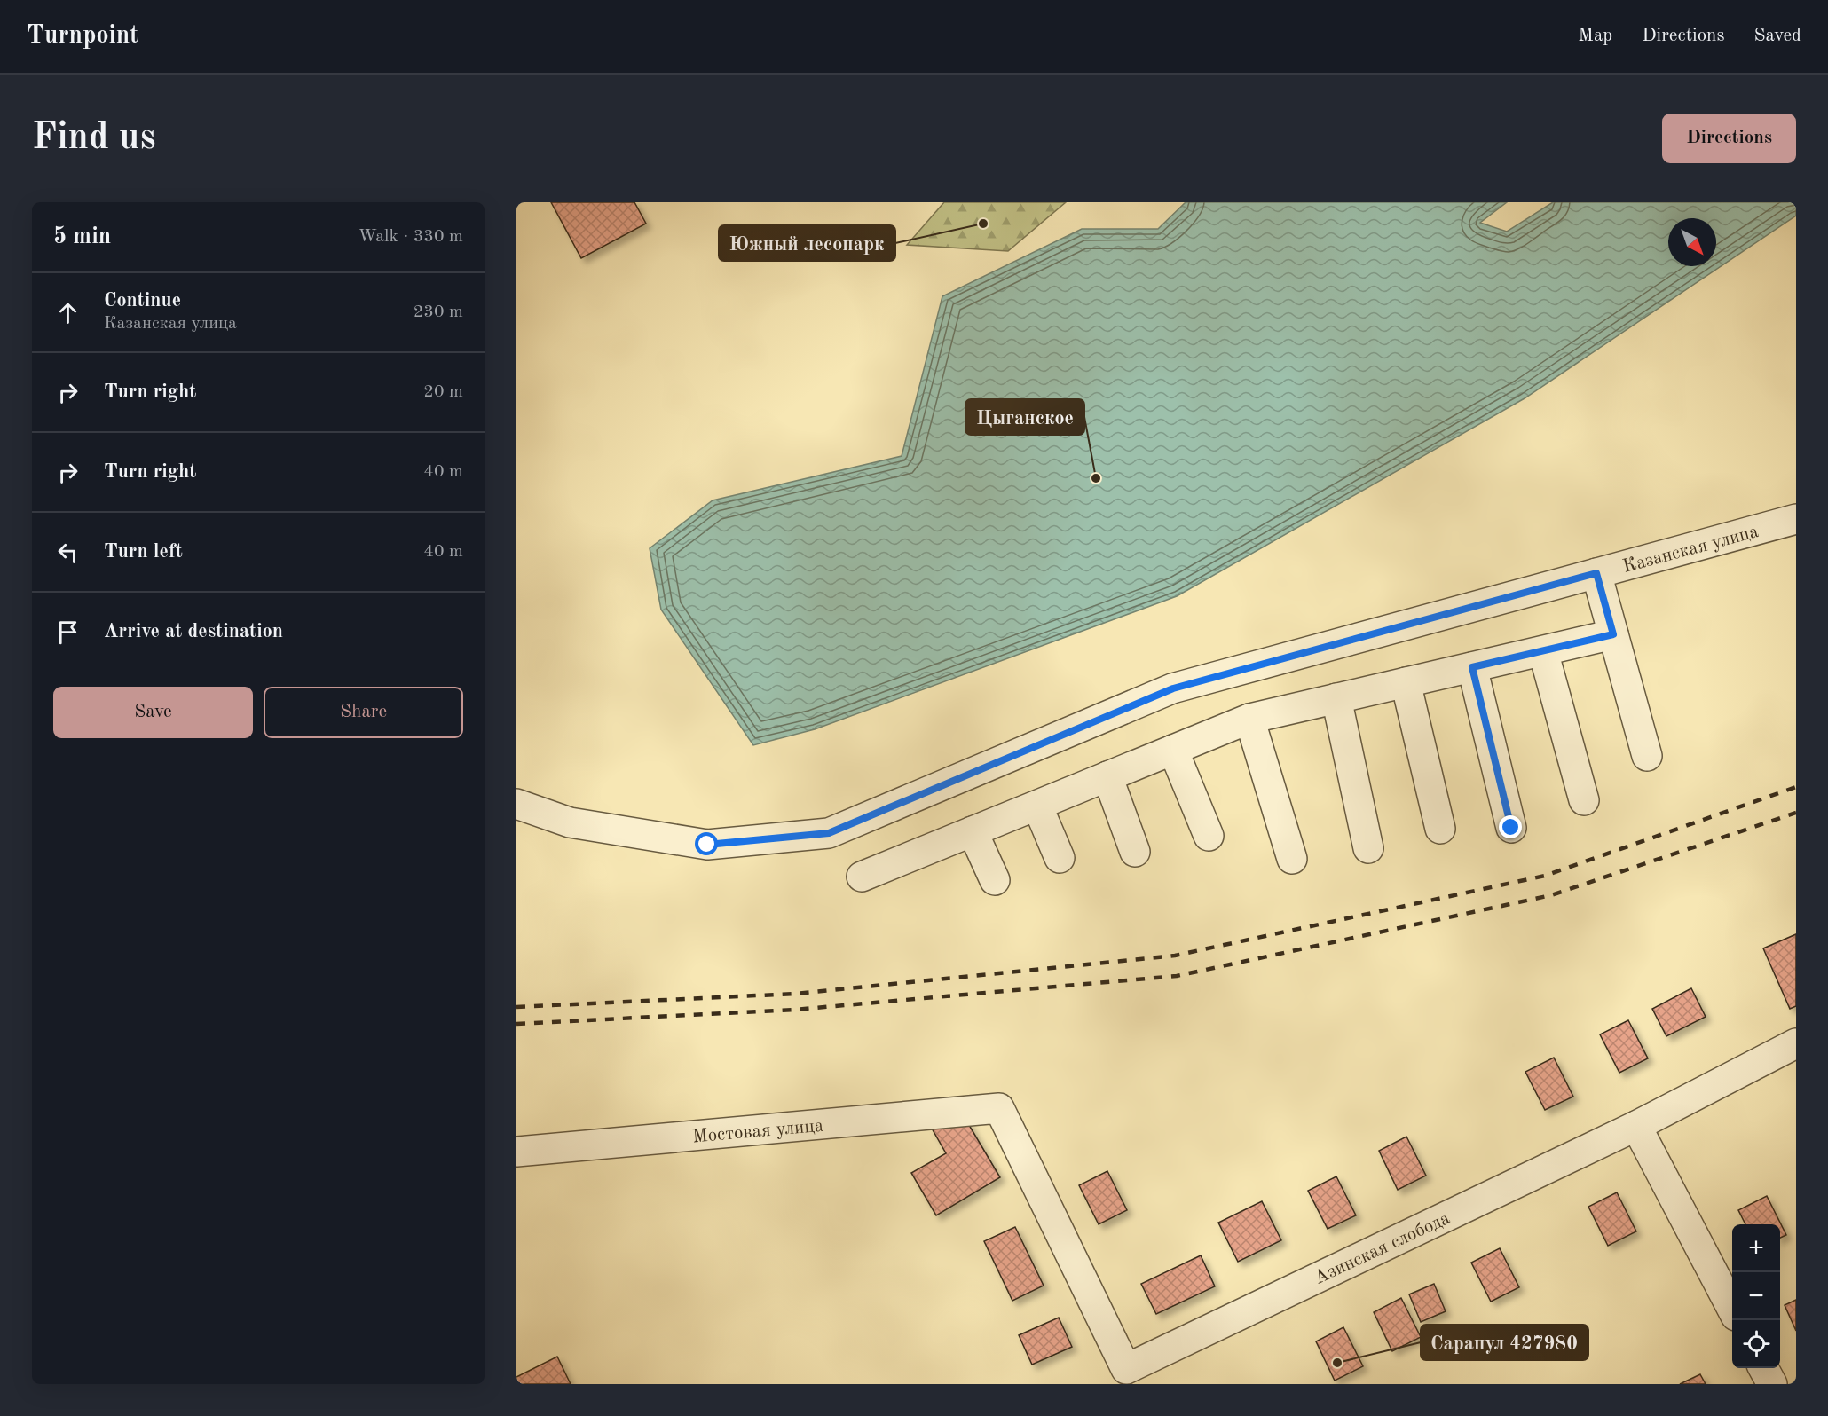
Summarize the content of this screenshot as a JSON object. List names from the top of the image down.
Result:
{
  "streets": {
    "street": ["Казанская улица", "Мостовая улица", "Азинская слобода"]
  },
  "crossings": [
    ["Мостовая улица", "Азинская слобода"]
  ],
  "places": ["Южный лесопарк", "Цыганское", "Сарапул 427980"],
  "north": "bottom right",
  "page": {
    "header": "Turnpoint",
    "nav": ["Map", "Directions", "Saved"],
    "buttons": [
      "Directions",
      ["Save", "Share"]
    ],
    "title": "Find us",
    "heading": ["5 min", "Walk · 330 m"],
    "list": [
      ["Continue", "Казанская улица", "230 m"],
      ["Turn right", "20 m"],
      ["Turn right", "40 m"],
      ["Turn left", "40 m"],
      "Arrive at destination"
    ],
    "map_buttons": ["+", "−"]
  }
}
